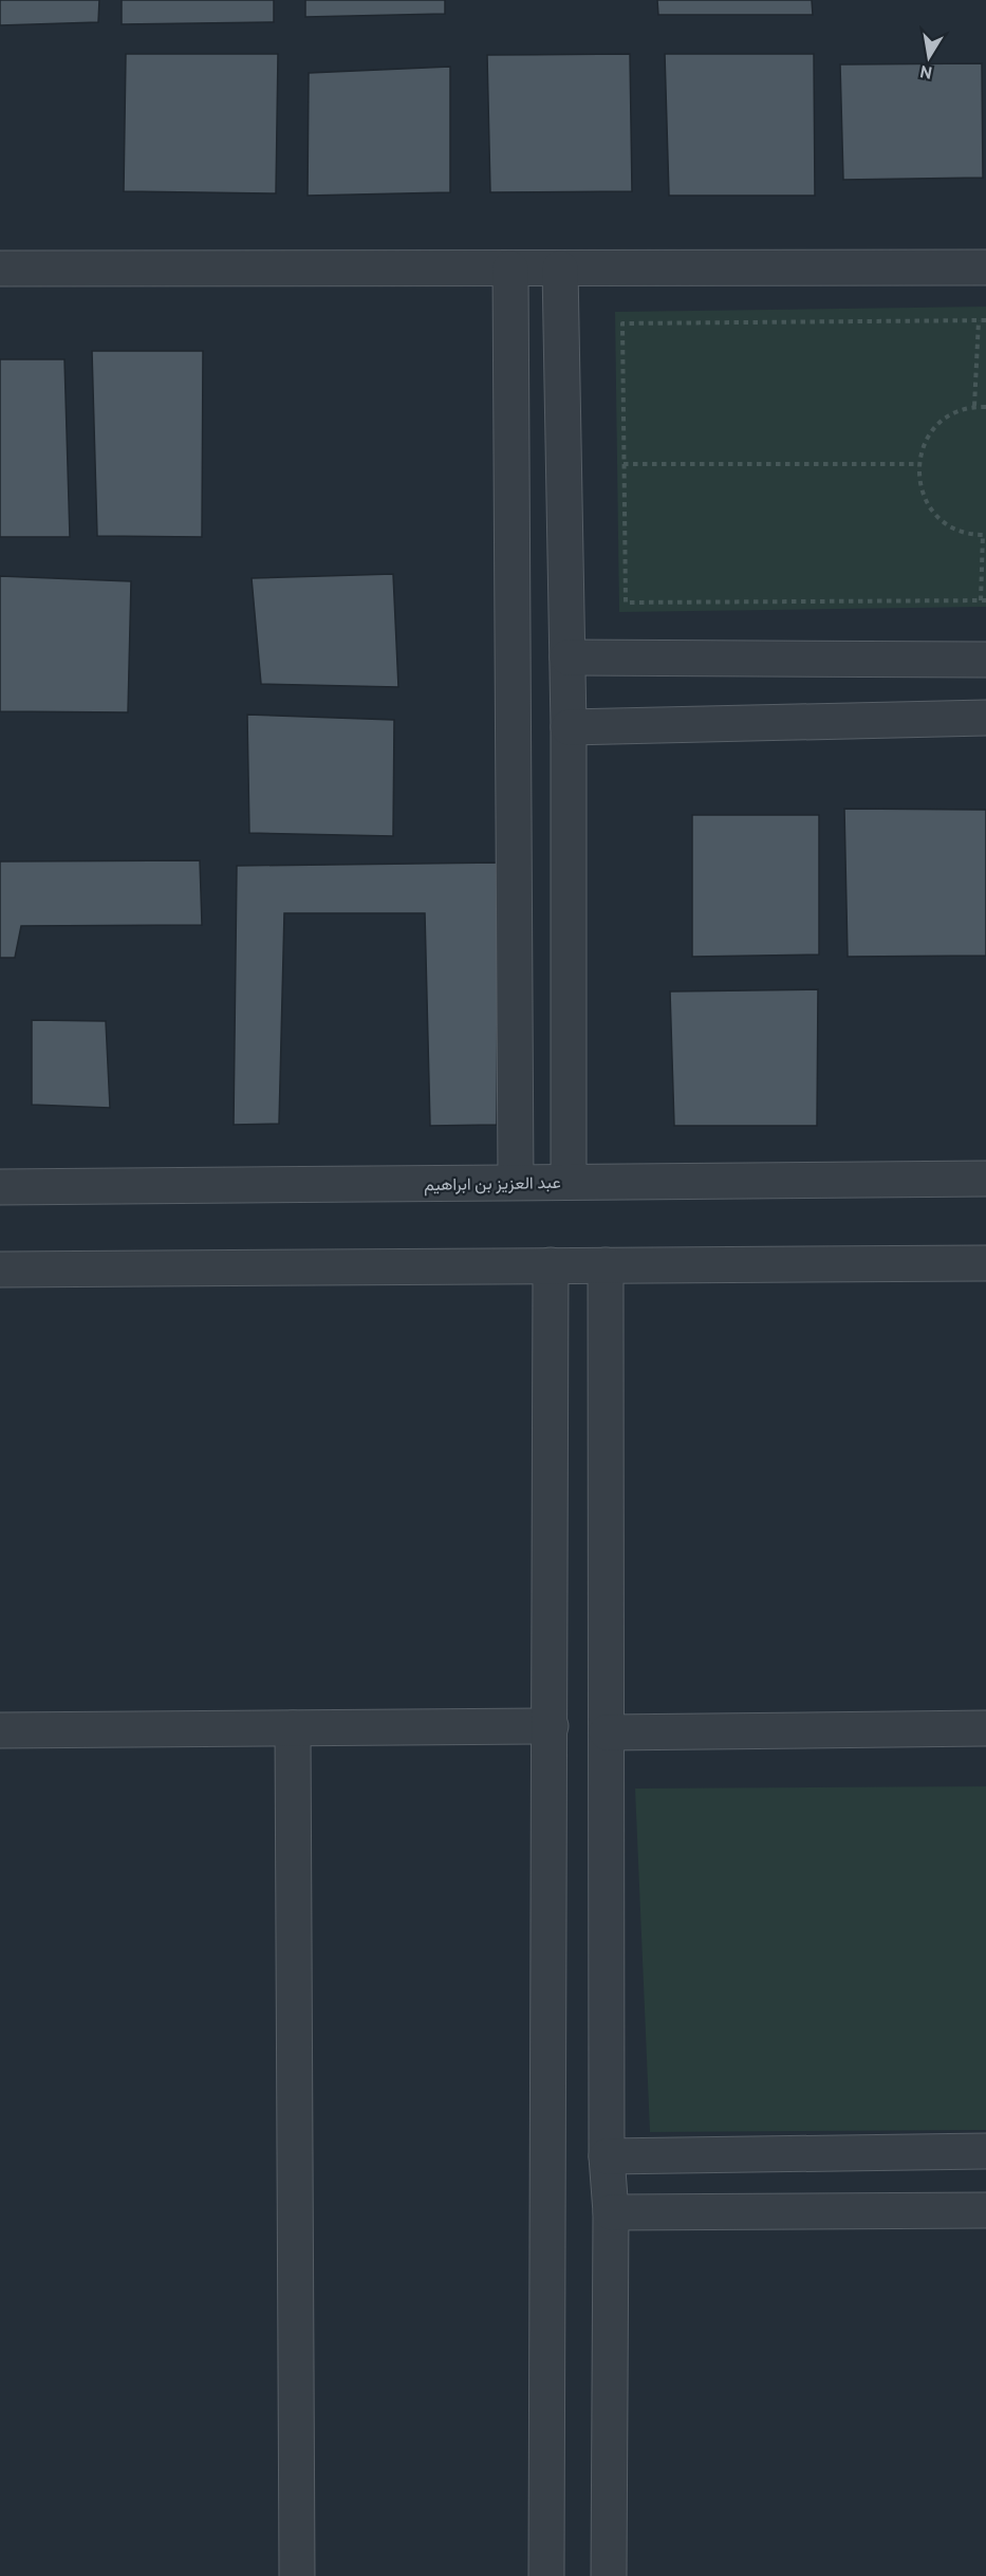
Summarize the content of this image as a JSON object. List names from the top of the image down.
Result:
{
  "streets": {
    "street": ["عبد العزيز بن ابراهيم"]
  },
  "north": "bottom"
}
